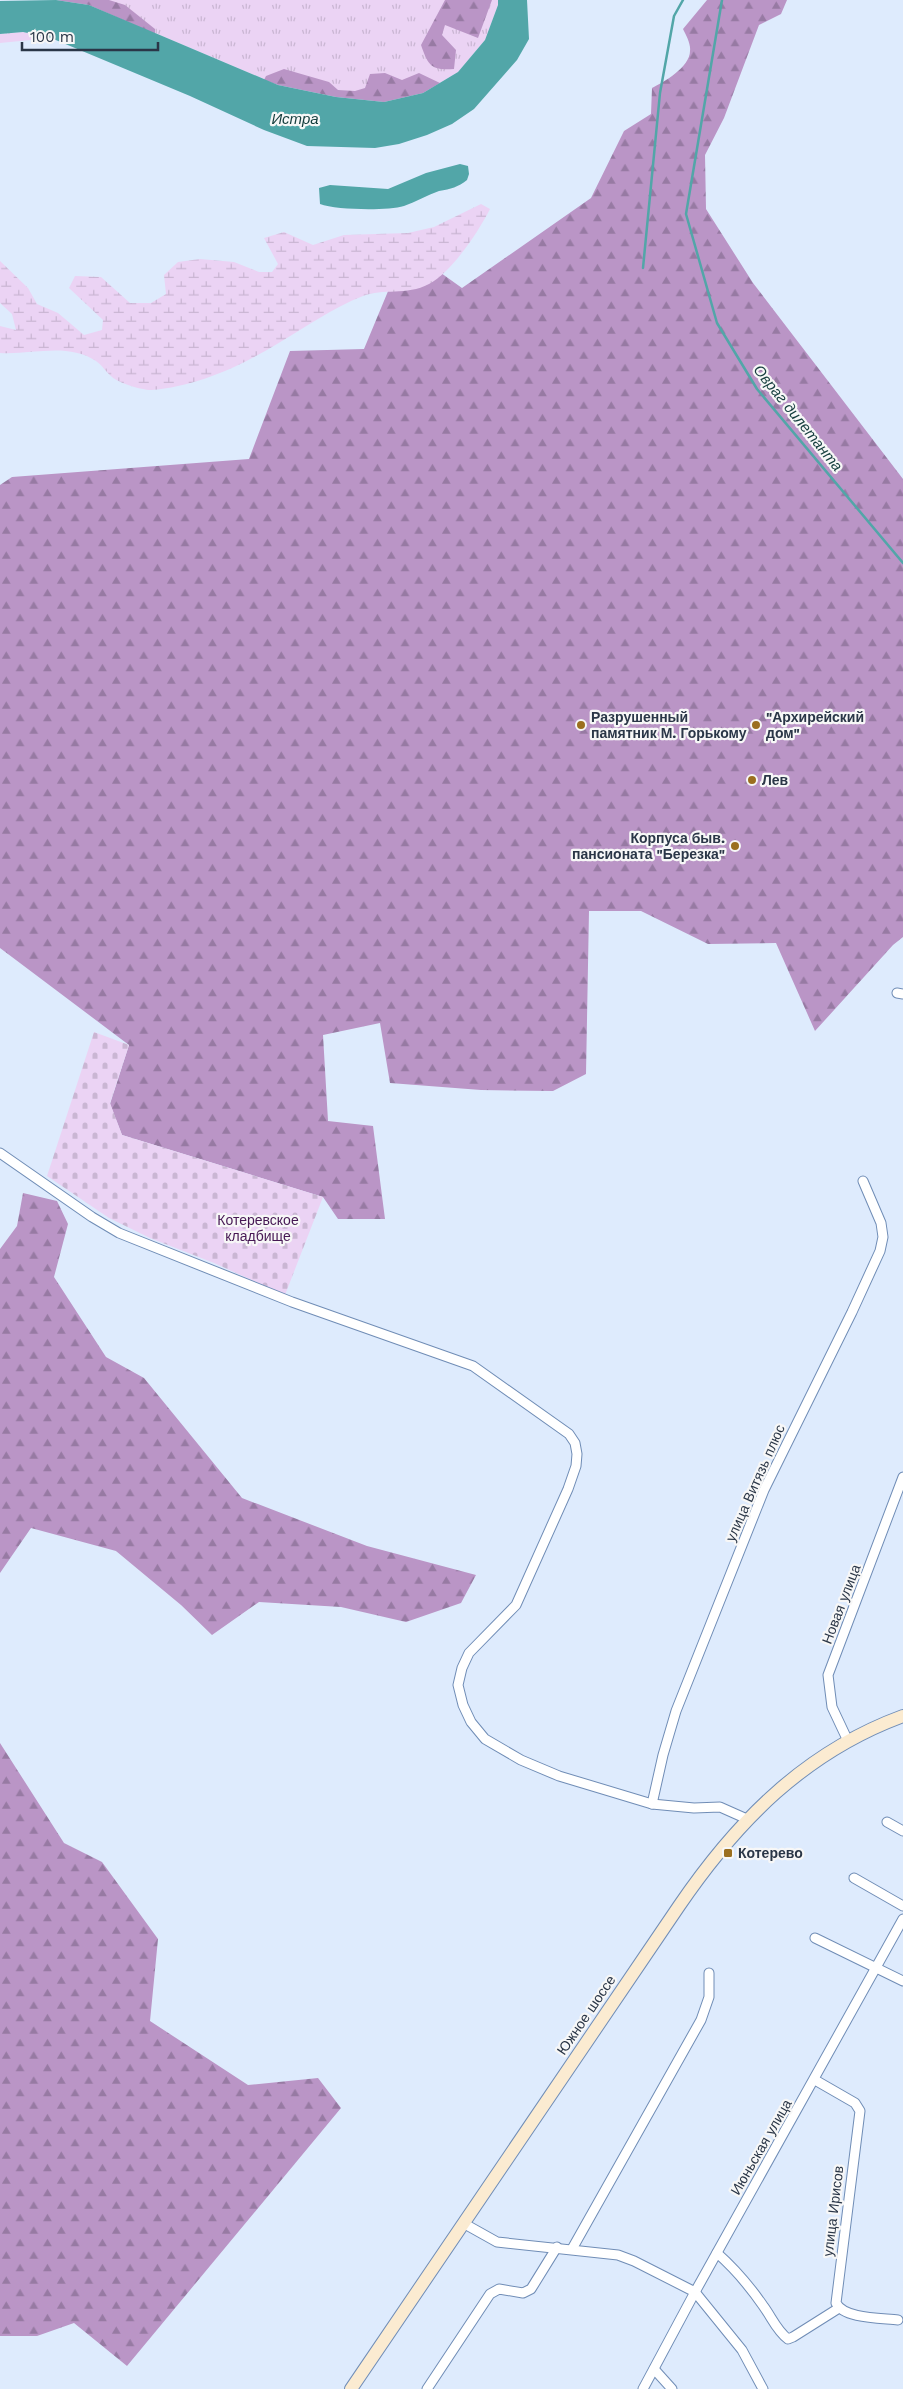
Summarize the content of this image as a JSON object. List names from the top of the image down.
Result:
{
  "streets": {
    "main road": ["Южное шоссе"],
    "street": [
      "улица Витязь плюс",
      "Новая улица",
      "Июньская улица",
      "улица Ирисов"
    ]
  },
  "crossings": [
    ["Новая улица", "Южное шоссе"],
    ["Июньская улица", "улица Ирисов"]
  ],
  "water": ["Истра", "Овраг дилетанта"],
  "parks": ["Котеревское кладбище"],
  "places": {
    "other": [
      "Разрушенный памятник М. Горькому",
      "\"Архирейский дом\"",
      "Лев",
      "Корпуса быв. пансионата \"Березка\""
    ],
    "transit": ["Котерево"]
  },
  "scale_bar": "100 m"
}
